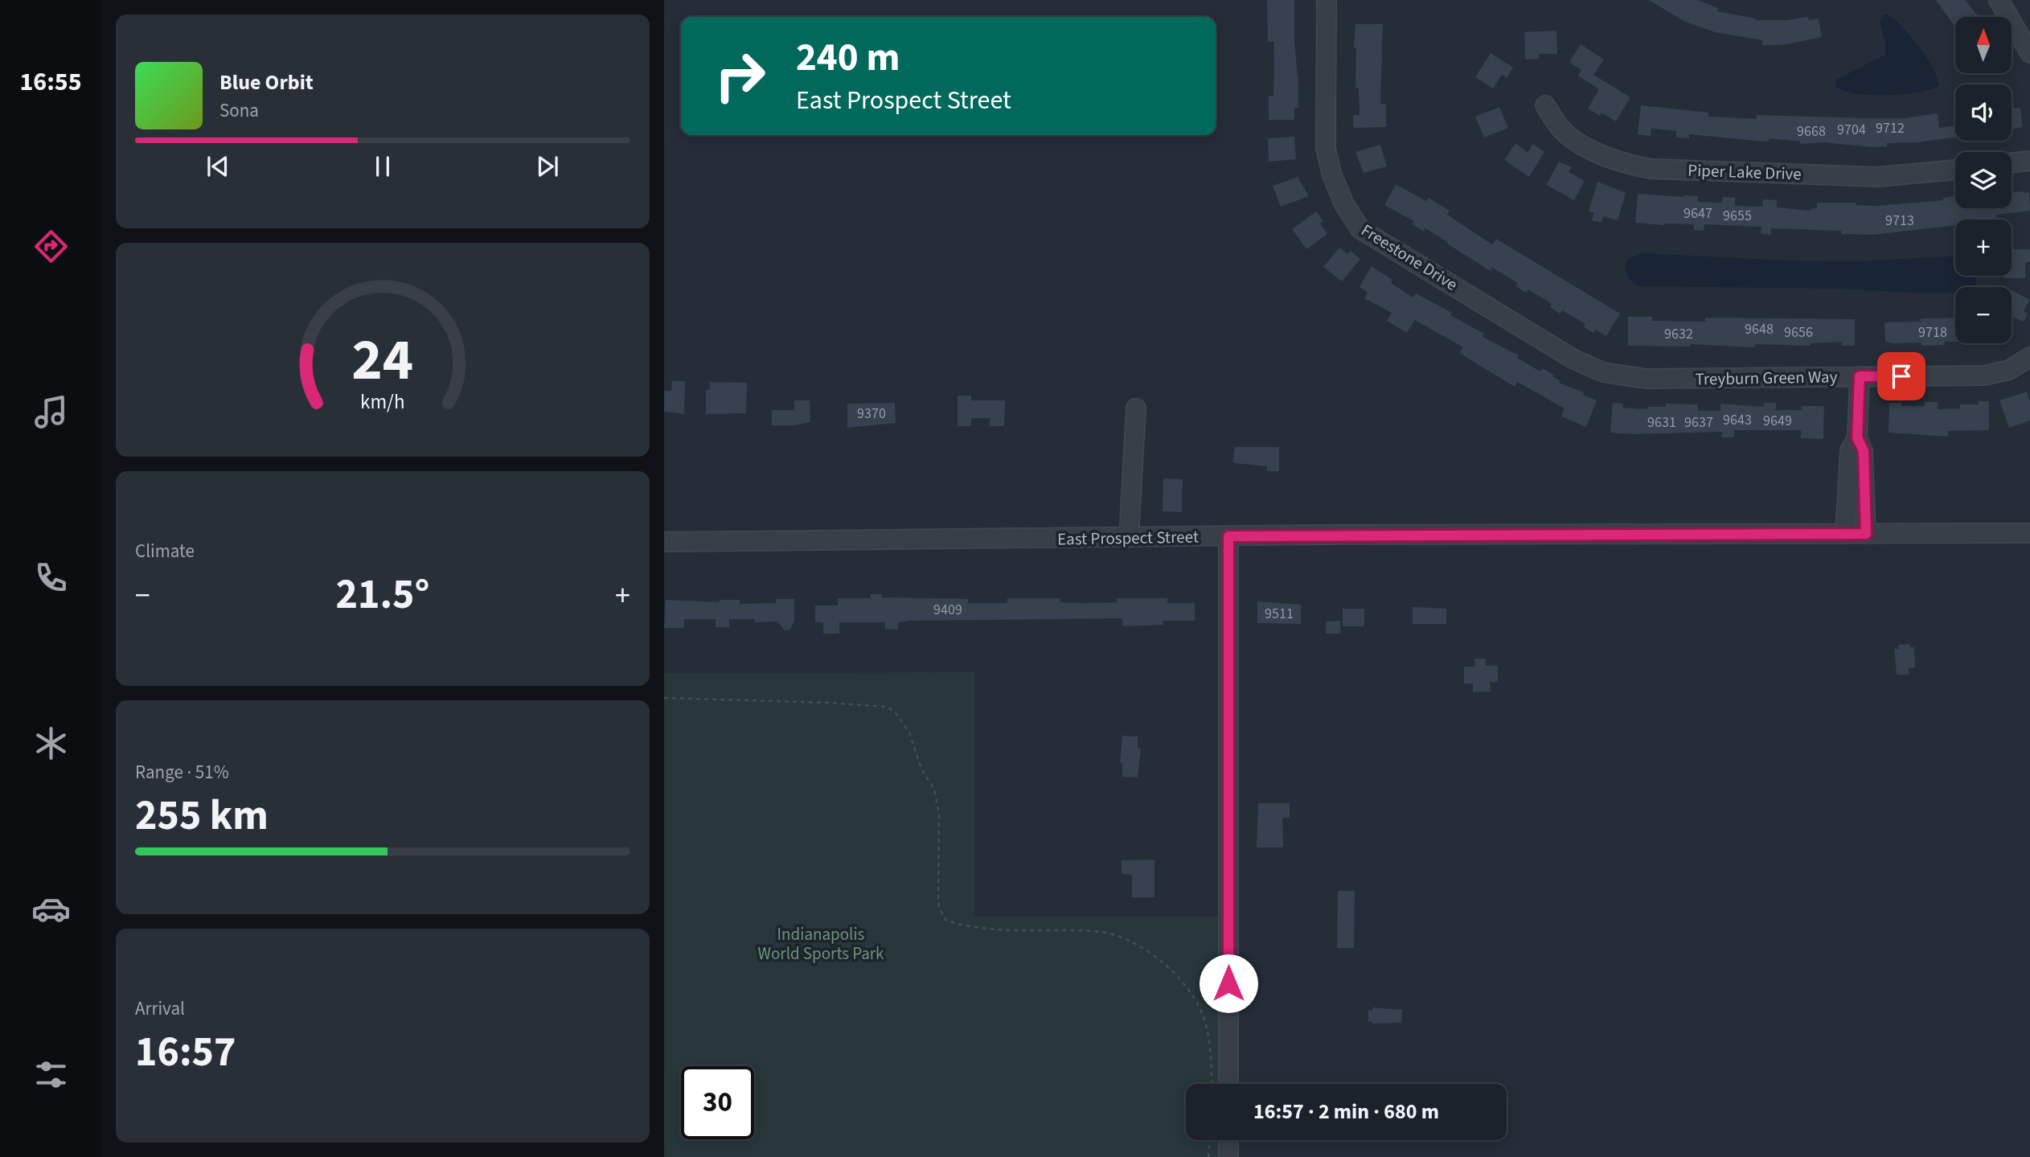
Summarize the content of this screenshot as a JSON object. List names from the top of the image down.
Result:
{
  "streets": {
    "street": [
      "Piper Lake Drive",
      "Freestone Drive",
      "Treyburn Green Way",
      "East Prospect Street"
    ]
  },
  "crossings": [
    ["Freestone Drive", "Treyburn Green Way"]
  ],
  "parks": ["Indianapolis World Sports Park"],
  "house_numbers": [
    "9712",
    "9704",
    "9668",
    "9647",
    "9655",
    "9713",
    "9648",
    "9656",
    "9718",
    "9632",
    "9370",
    "9643",
    "9649",
    "9631",
    "9637",
    "9409",
    "9511"
  ],
  "north": "top",
  "page": {
    "tabs": "16:55",
    "map_buttons": ["+", "−"],
    "turn": ["240 m", "East Prospect Street"],
    "song": ["Blue Orbit", "Sona"],
    "tile": [
      "Climate",
      ["Range · 51%", "255 km"],
      ["Arrival", "16:57"]
    ],
    "heat": ["−", "21.5°", "+"],
    "limit": "30",
    "trip": "16:57 · 2 min · 680 m",
    "gauge": ["24", "km/h"]
  }
}
